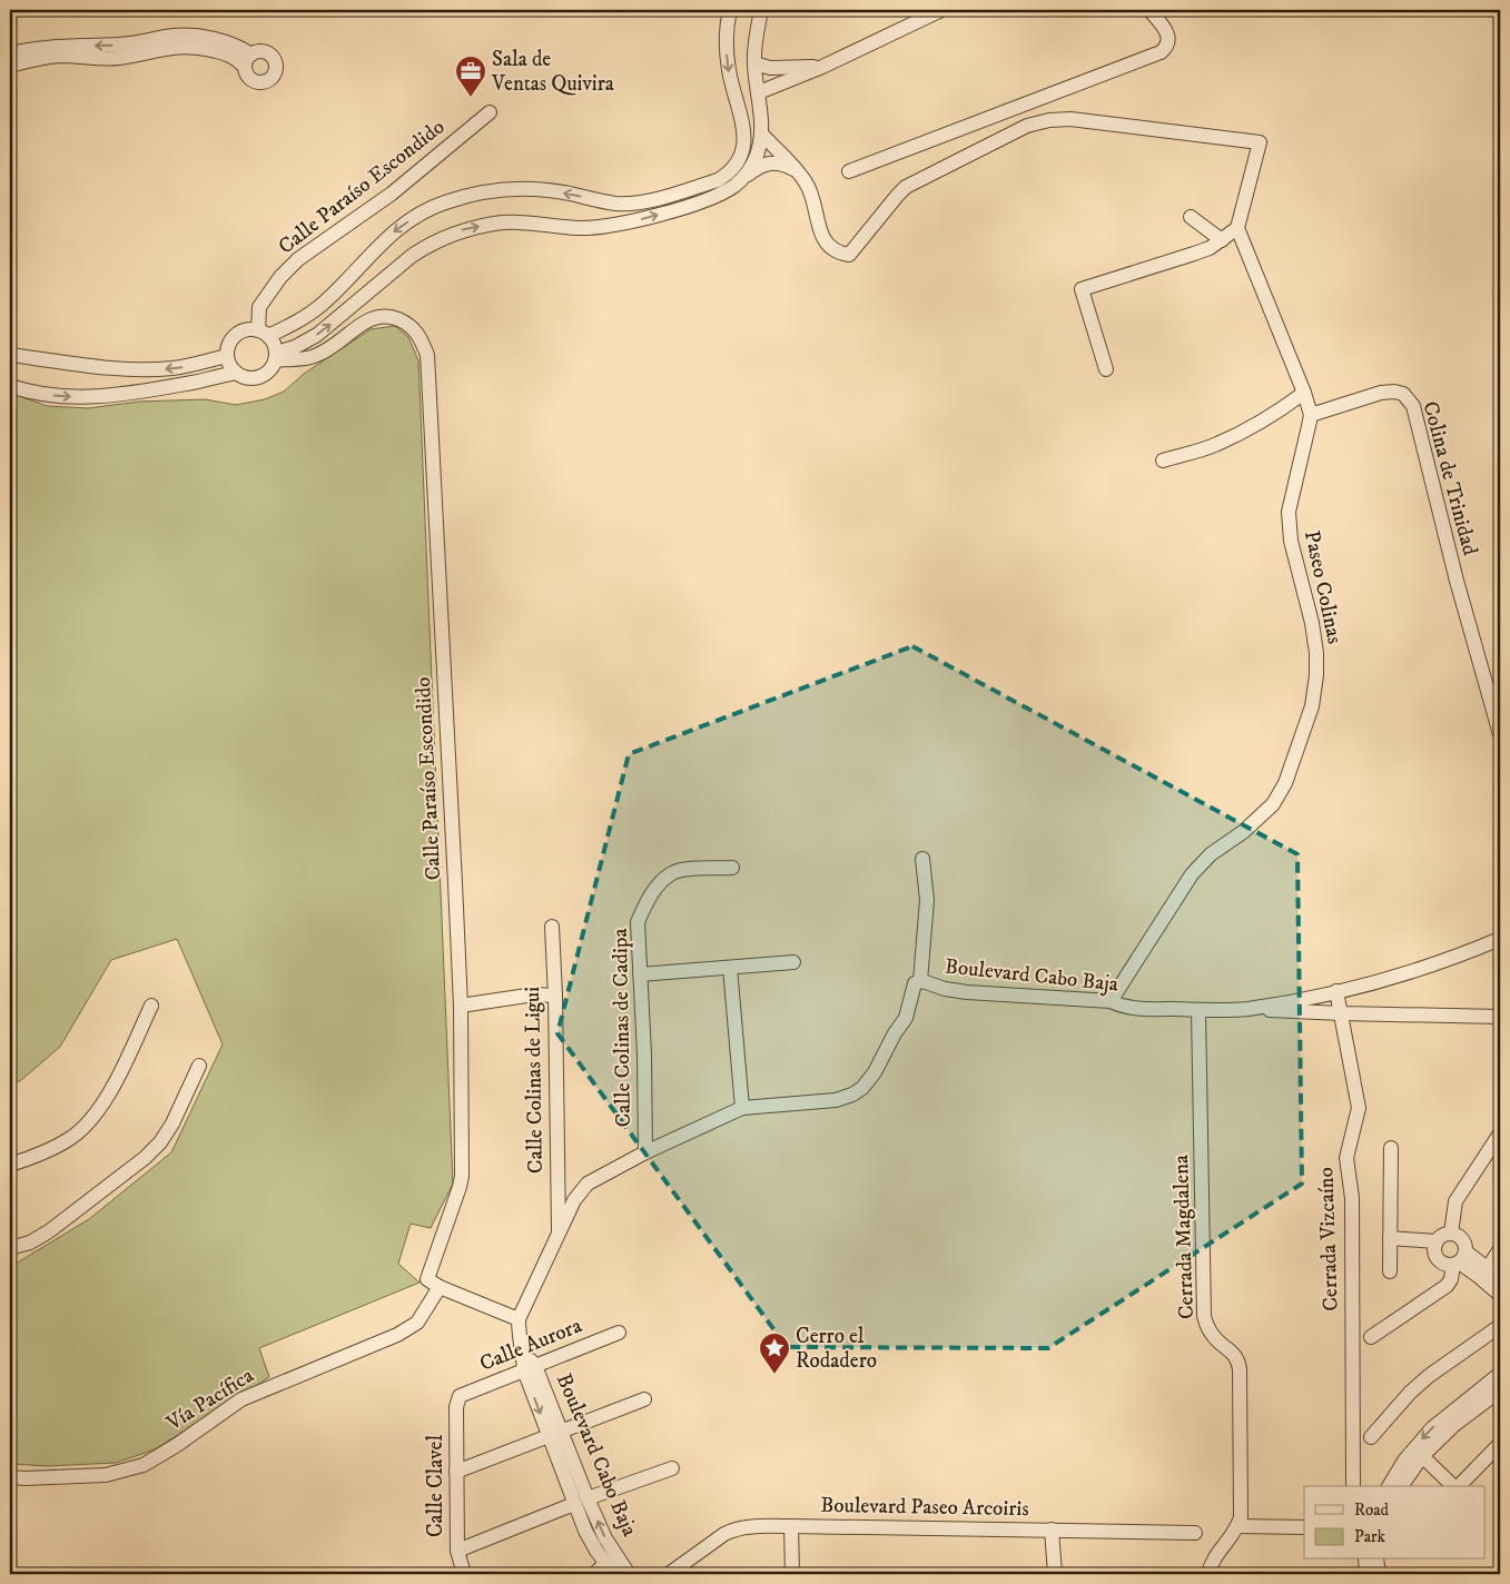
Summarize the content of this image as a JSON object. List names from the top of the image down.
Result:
{
  "streets": {
    "street": [
      "Calle Paraíso Escondido",
      "Colina de Trinidad",
      "Paseo Colinas",
      "Boulevard Cabo Baja",
      "Calle Colinas de Cadipa",
      "Calle Colinas de Ligui",
      "Cerrada Magdalena",
      "Cerrada Vizcaíno",
      "Calle Aurora",
      "Vía Pacífica",
      "Calle Clavel",
      "Boulevard Paseo Arcoiris"
    ]
  },
  "crossings": [
    ["Calle Paraíso Escondido", "Vía Pacífica"],
    ["Colina de Trinidad", "Paseo Colinas"],
    ["Paseo Colinas", "Boulevard Cabo Baja"],
    ["Boulevard Cabo Baja", "Calle Colinas de Cadipa"],
    ["Boulevard Cabo Baja", "Calle Colinas de Ligui"],
    ["Boulevard Cabo Baja", "Cerrada Magdalena"],
    ["Boulevard Cabo Baja", "Cerrada Vizcaíno"],
    ["Boulevard Cabo Baja", "Calle Aurora"],
    ["Calle Aurora", "Calle Clavel"]
  ],
  "places": {
    "office": ["Sala de Ventas Quivira"],
    "place": ["Cerro el Rodadero"]
  },
  "legend": ["Road", "Park"]
}
